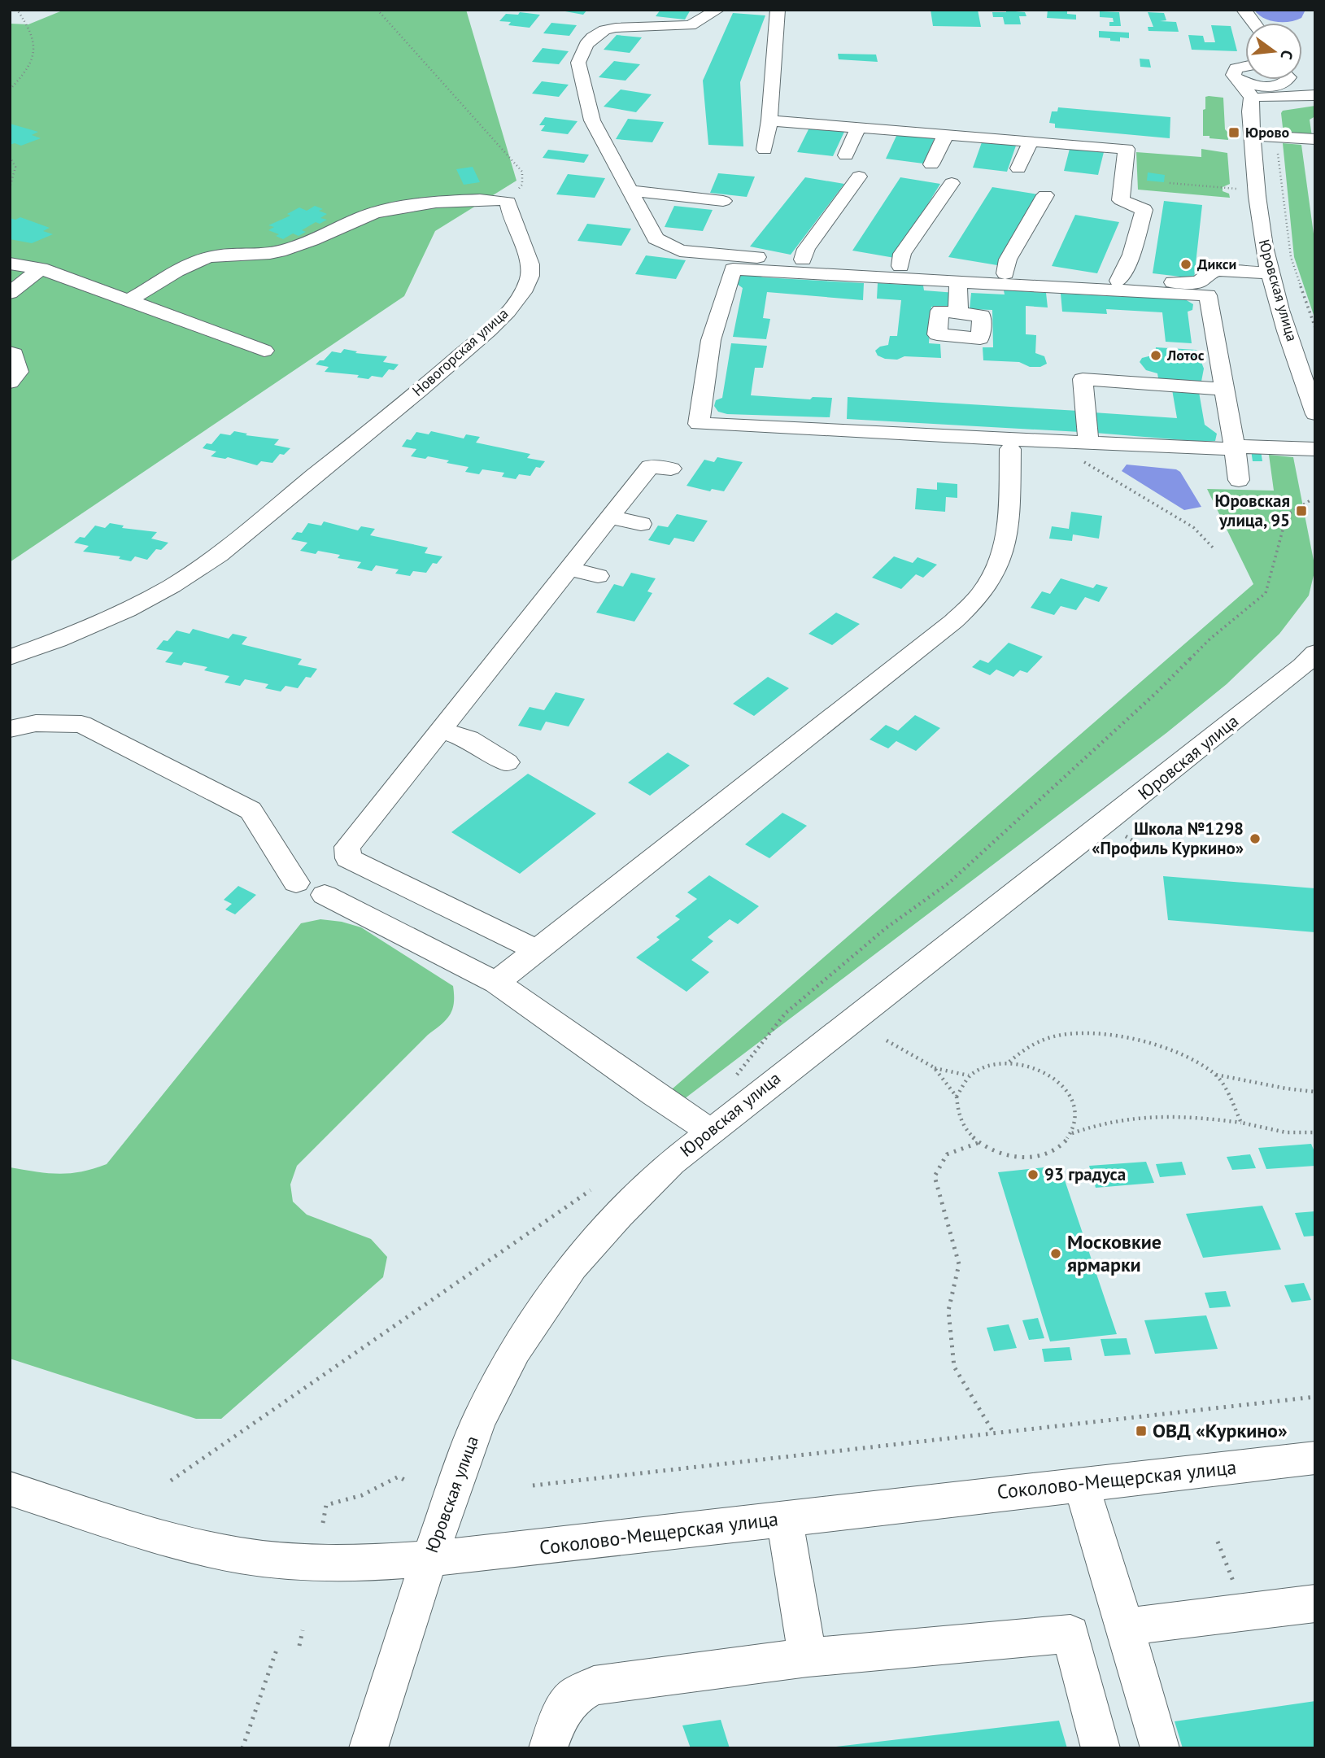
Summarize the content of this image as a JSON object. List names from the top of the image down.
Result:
{
  "streets": {
    "street": ["Юровская улица", "Новогорская улица", "Соколово-Мещерская улица"]
  },
  "crossings": [
    ["Юровская улица", "Соколово-Мещерская улица"]
  ],
  "places": {
    "transit": ["Юрово", "Юровская улица, 95", "ОВД «Куркино»"],
    "other": [
      "Дикси",
      "Лотос",
      "Школа №1298 «Профиль Куркино»",
      "93 градуса",
      "Московкие ярмарки"
    ]
  },
  "north": "right"
}
